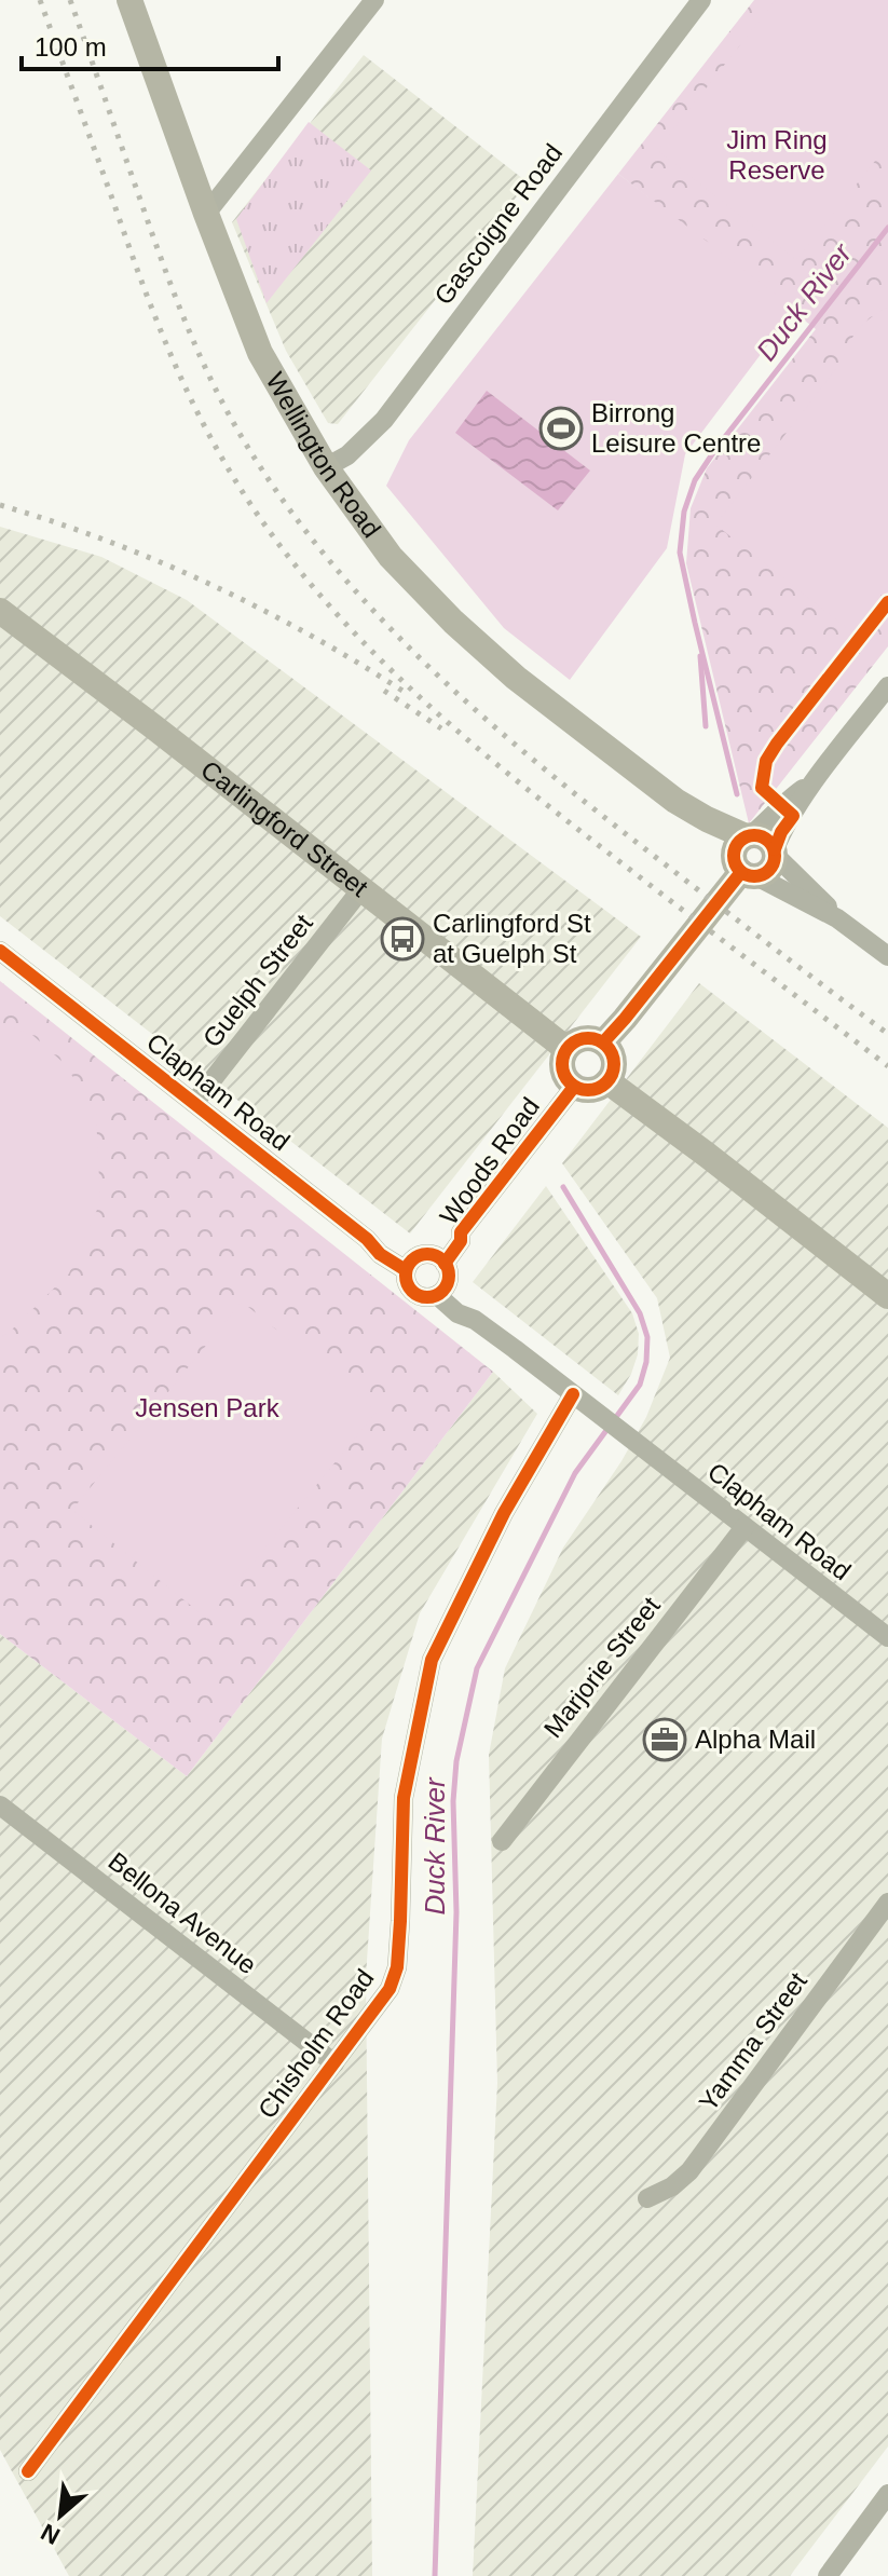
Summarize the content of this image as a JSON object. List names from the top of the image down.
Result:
{
  "streets": {
    "main road": ["Wellington Road", "Carlingford Street"],
    "street": [
      "Gascoigne Road",
      "Guelph Street",
      "Clapham Road",
      "Woods Road",
      "Marjorie Street",
      "Bellona Avenue",
      "Yamma Street",
      "Chisholm Road"
    ]
  },
  "crossings": [
    ["Gascoigne Road", "Wellington Road"],
    ["Carlingford Street", "Guelph Street"],
    ["Carlingford Street", "Woods Road"],
    ["Guelph Street", "Clapham Road"],
    ["Clapham Road", "Woods Road"],
    ["Clapham Road", "Marjorie Street"],
    ["Clapham Road", "Chisholm Road"],
    ["Bellona Avenue", "Chisholm Road"]
  ],
  "water": ["Duck River"],
  "parks": ["Jim Ring Reserve", "Jensen Park"],
  "places": {
    "sports": ["Birrong Leisure Centre"],
    "bus stop": ["Carlingford St at Guelph St"],
    "office": ["Alpha Mail"]
  },
  "scale_bar": "100 m",
  "north": "bottom left"
}
